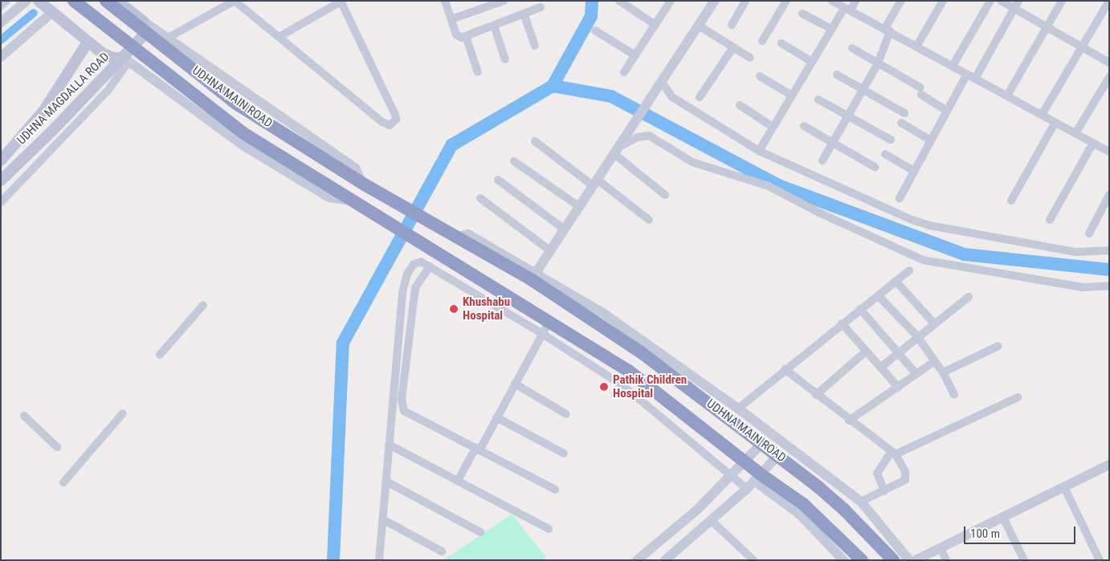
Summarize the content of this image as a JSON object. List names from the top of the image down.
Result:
{
  "streets": {
    "highway": ["UDHNA MAIN ROAD"],
    "main road": ["UDHNA MAGDALLA ROAD"]
  },
  "places": ["Khushabu Hospital", "Pathik Children Hospital"],
  "scale_bar": "100 m"
}
